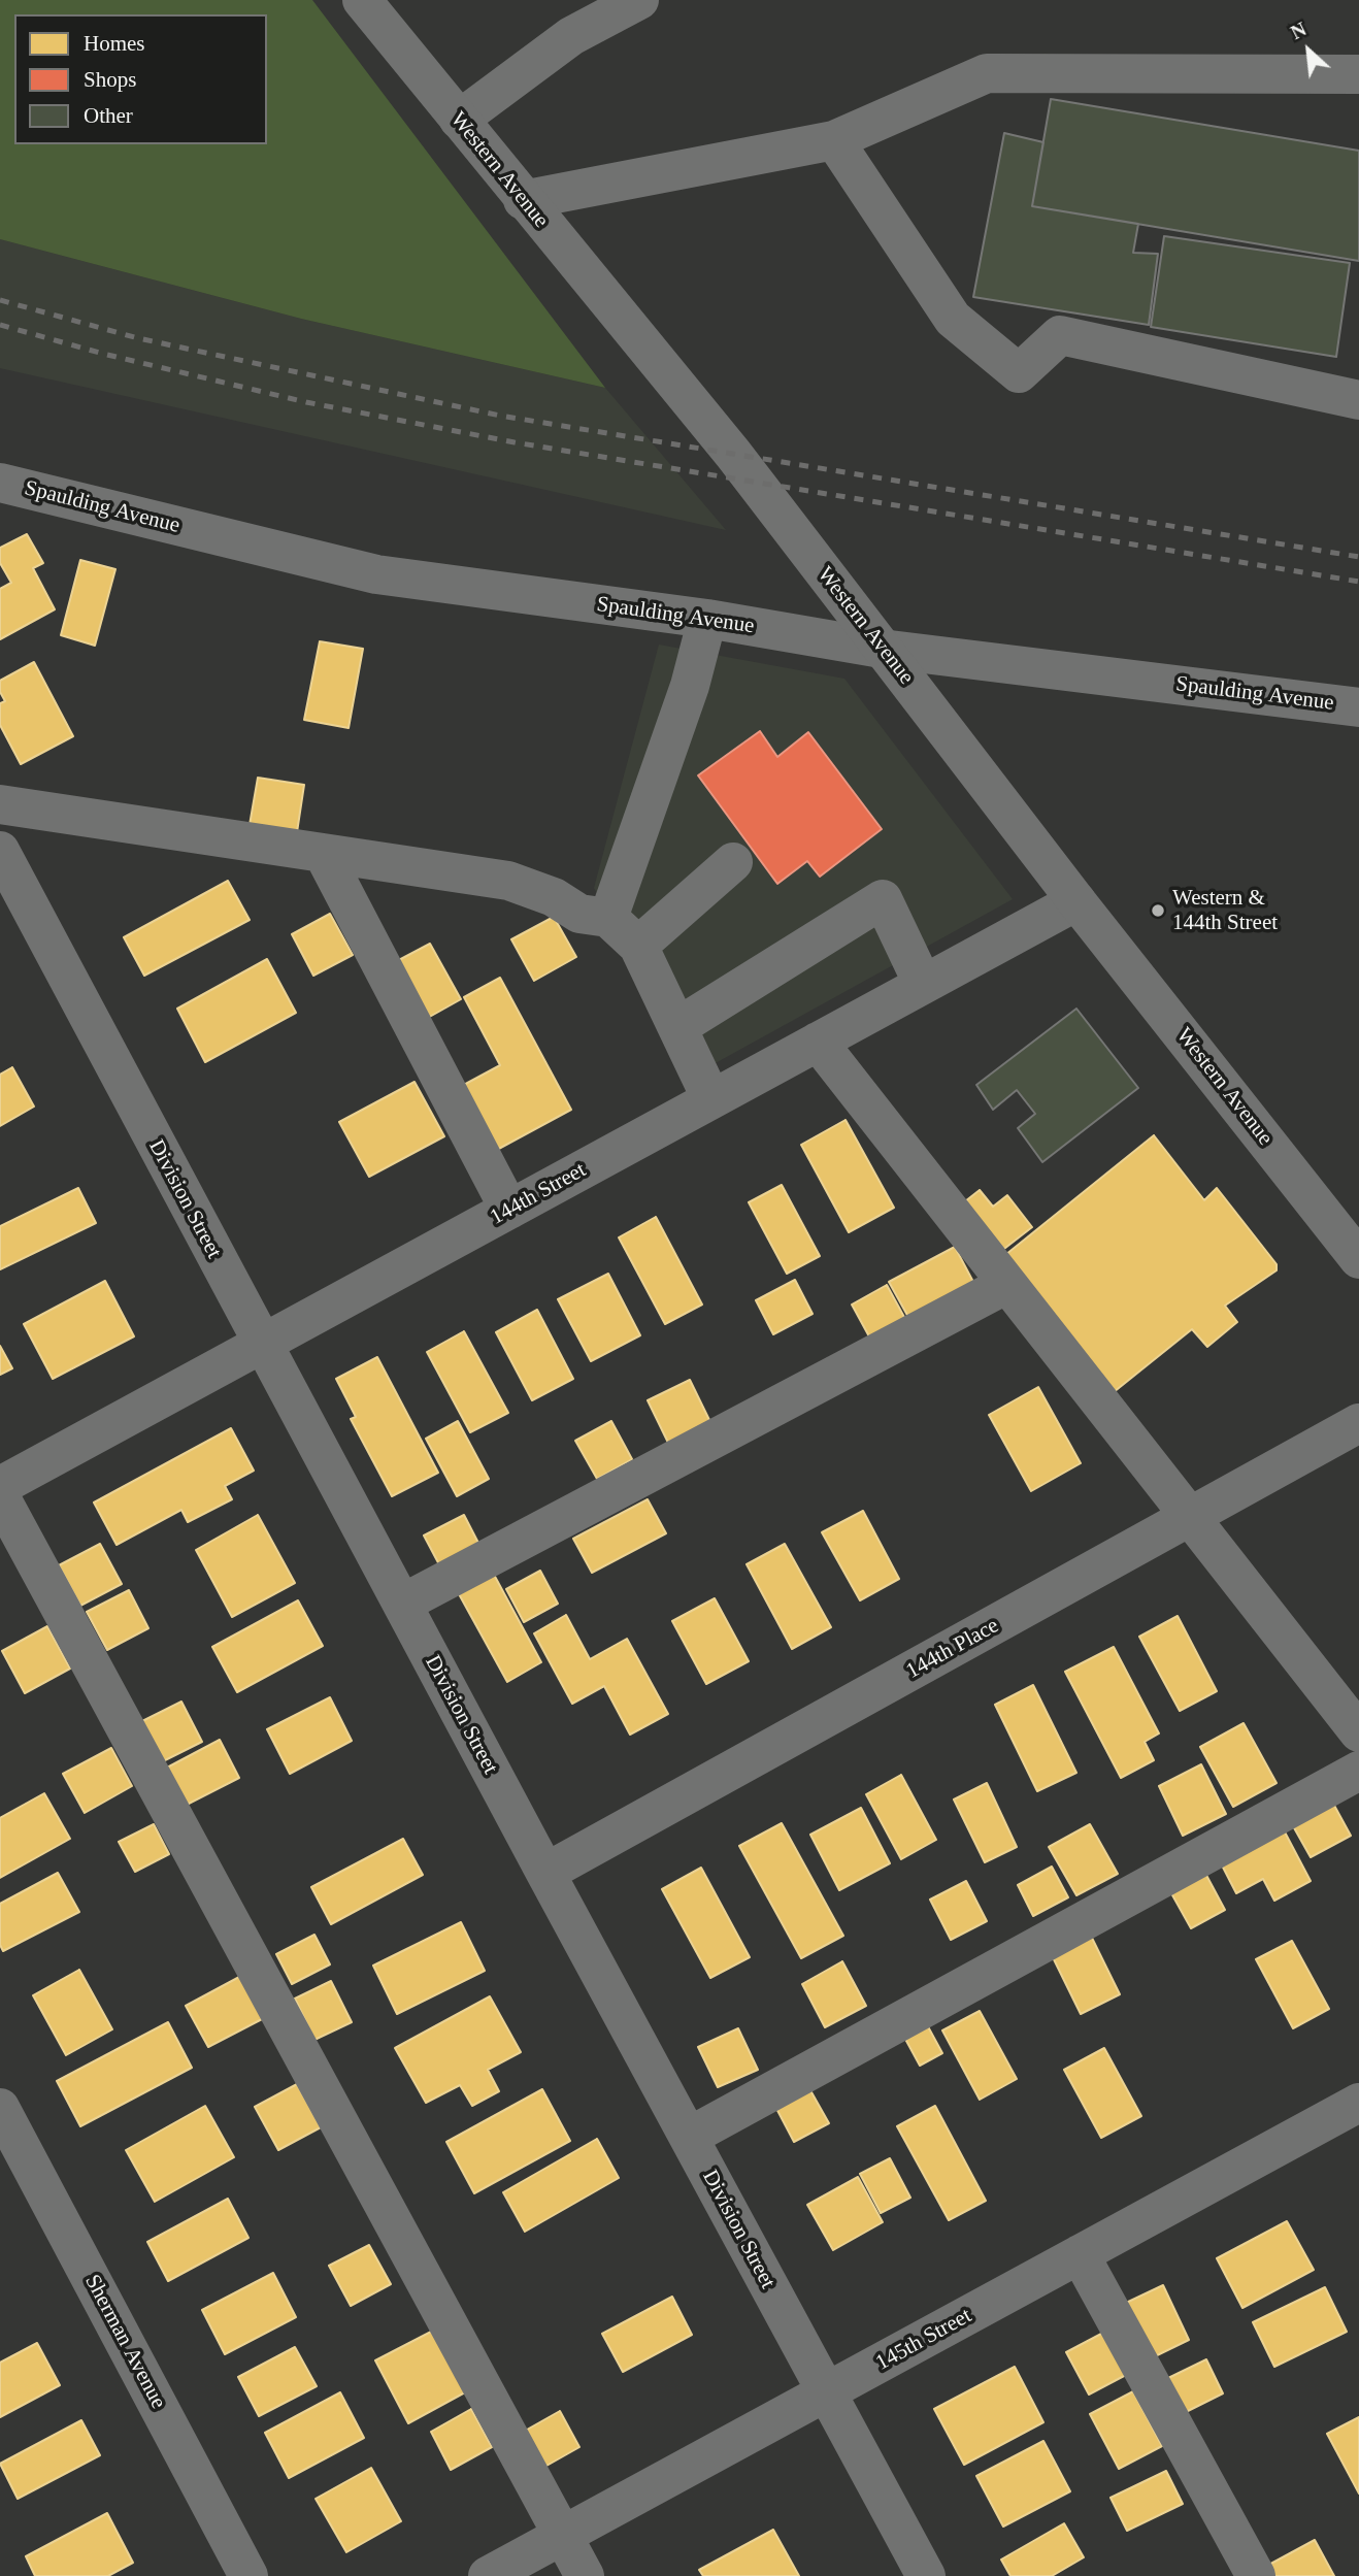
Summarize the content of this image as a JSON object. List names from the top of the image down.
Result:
{
  "streets": {
    "street": [
      "Western Avenue",
      "Spaulding Avenue",
      "144th Street",
      "Division Street",
      "144th Place",
      "145th Street",
      "Sherman Avenue"
    ]
  },
  "crossings": [
    ["Western Avenue", "Spaulding Avenue"],
    ["Western Avenue", "144th Street"],
    ["144th Street", "Division Street"],
    ["Division Street", "144th Place"],
    ["Division Street", "145th Street"]
  ],
  "places": ["Western & 144th Street"],
  "legend": ["Homes", "Shops", "Other"],
  "north": "top left"
}
